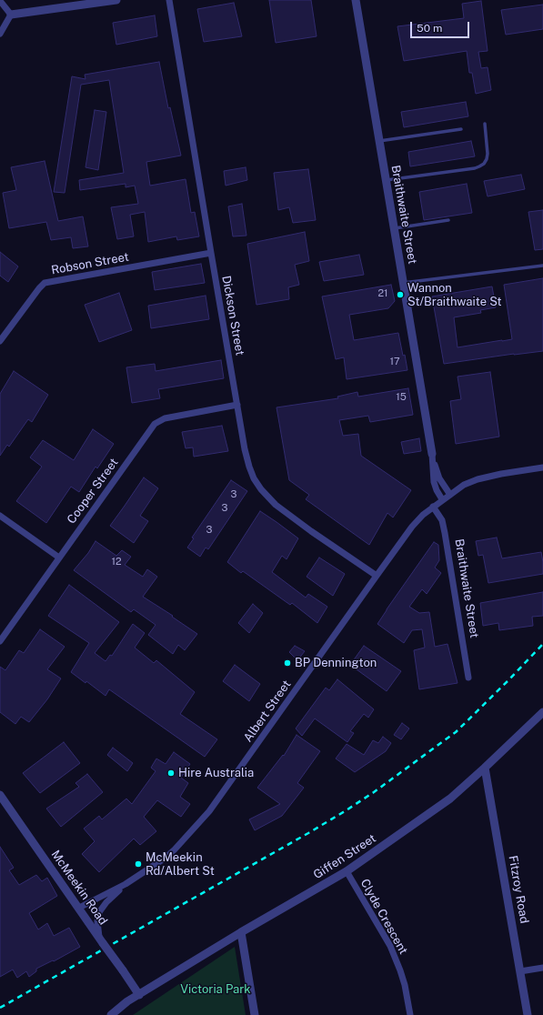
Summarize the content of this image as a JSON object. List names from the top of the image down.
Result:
{
  "streets": {
    "street": [
      "Braithwaite Street",
      "Robson Street",
      "Dickson Street",
      "Cooper Street",
      "Albert Street",
      "Giffen Street",
      "McMeekin Road",
      "Fitzroy Road",
      "Clyde Crescent"
    ]
  },
  "crossings": [
    ["Braithwaite Street", "Albert Street"],
    ["Robson Street", "Dickson Street"],
    ["Dickson Street", "Cooper Street"],
    ["Dickson Street", "Albert Street"],
    ["Albert Street", "McMeekin Road"],
    ["Giffen Street", "McMeekin Road"],
    ["Giffen Street", "Fitzroy Road"],
    ["Giffen Street", "Clyde Crescent"]
  ],
  "parks": ["Victoria Park"],
  "places": [
    "Wannon St/Braithwaite St",
    "BP Dennington",
    "Hire Australia",
    "McMeekin Rd/Albert St"
  ],
  "house_numbers": [
    "21",
    "17",
    "15",
    "3",
    "3",
    "3",
    "12"
  ],
  "scale_bar": "50 m"
}
